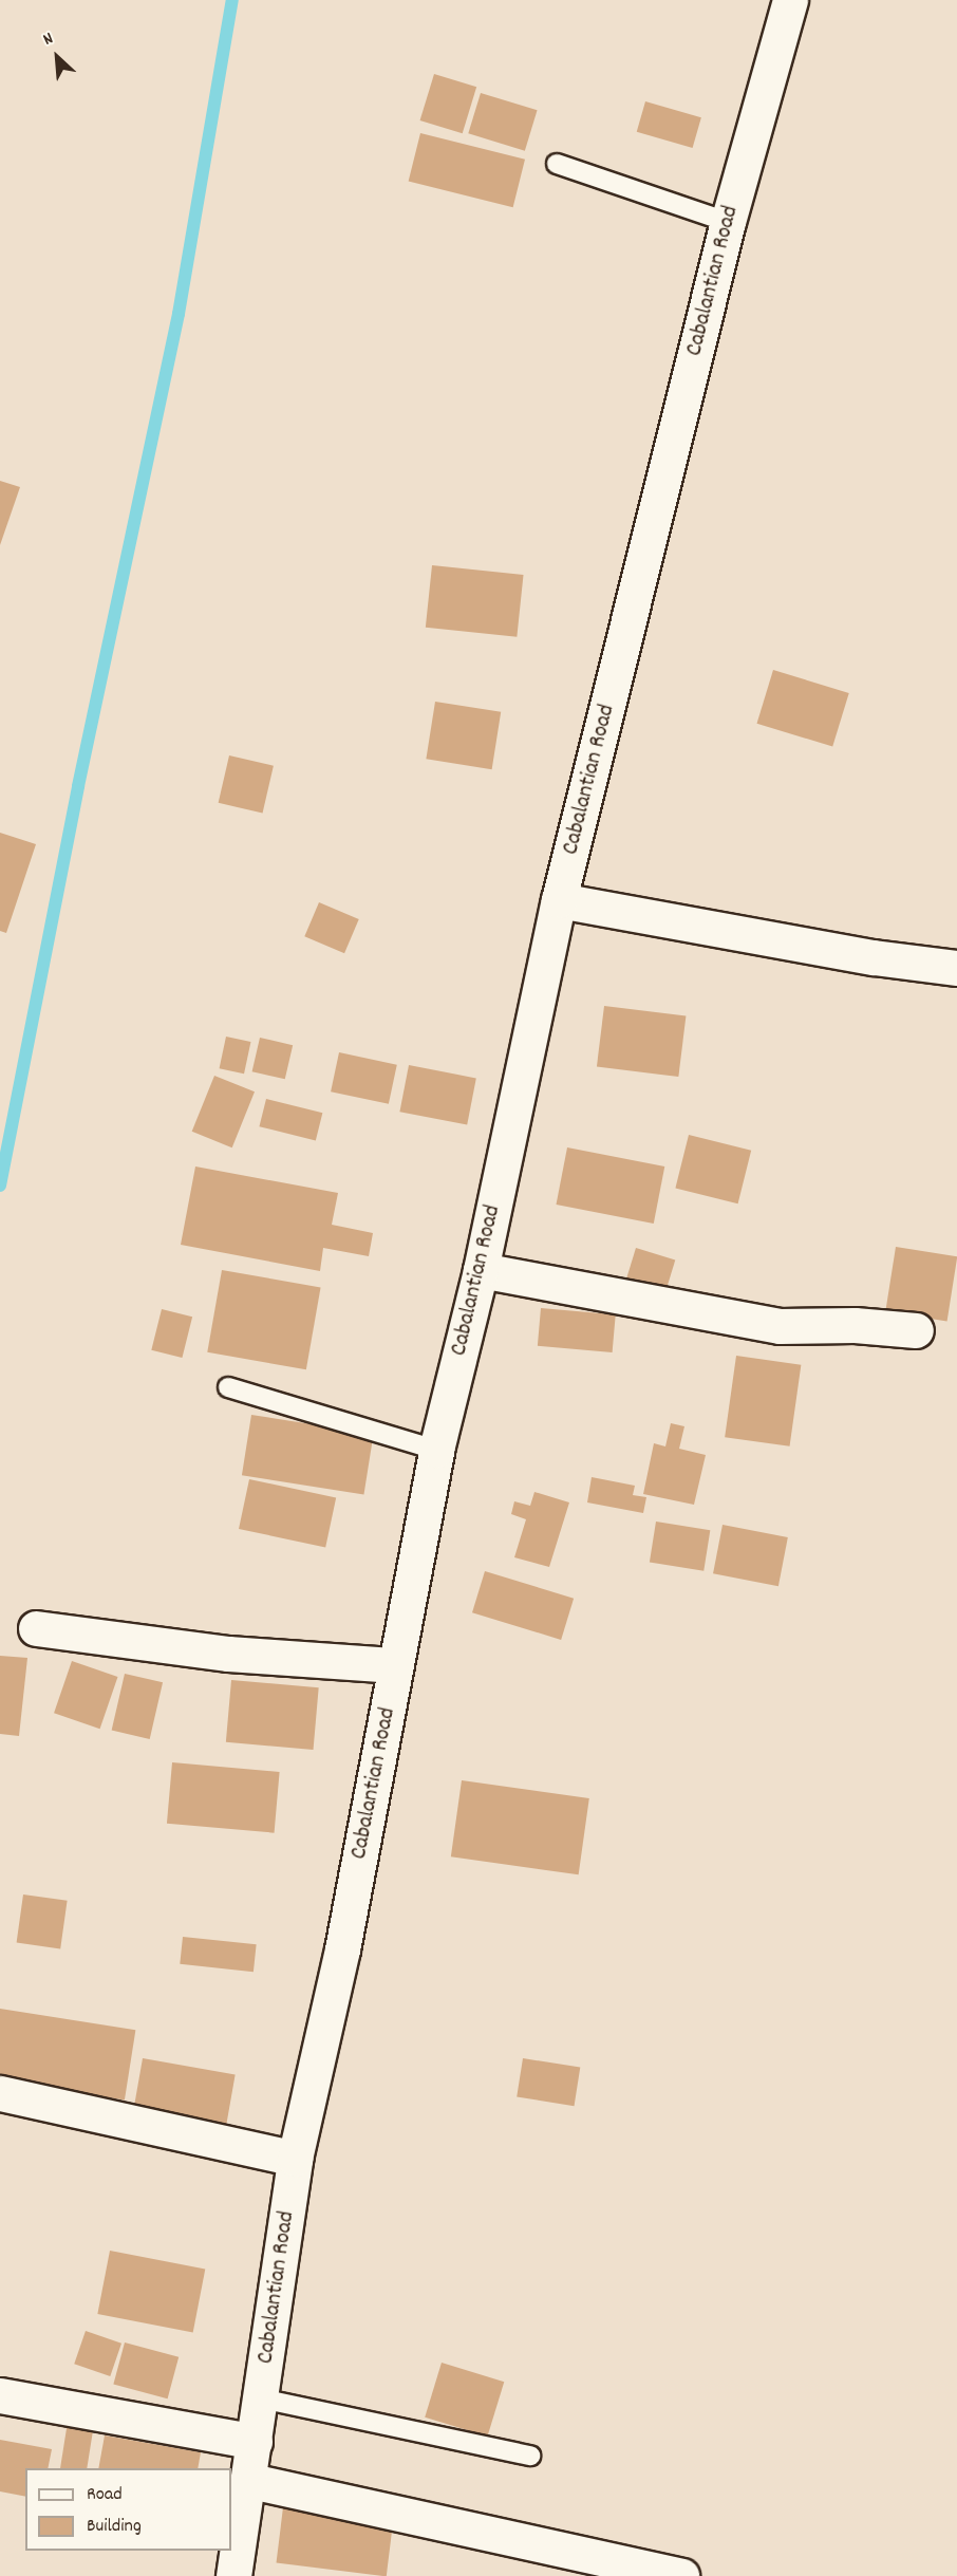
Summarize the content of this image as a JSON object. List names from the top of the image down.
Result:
{
  "streets": {
    "street": ["Cabalantian Road"]
  },
  "legend": ["Road", "Building"],
  "north": "top left"
}
